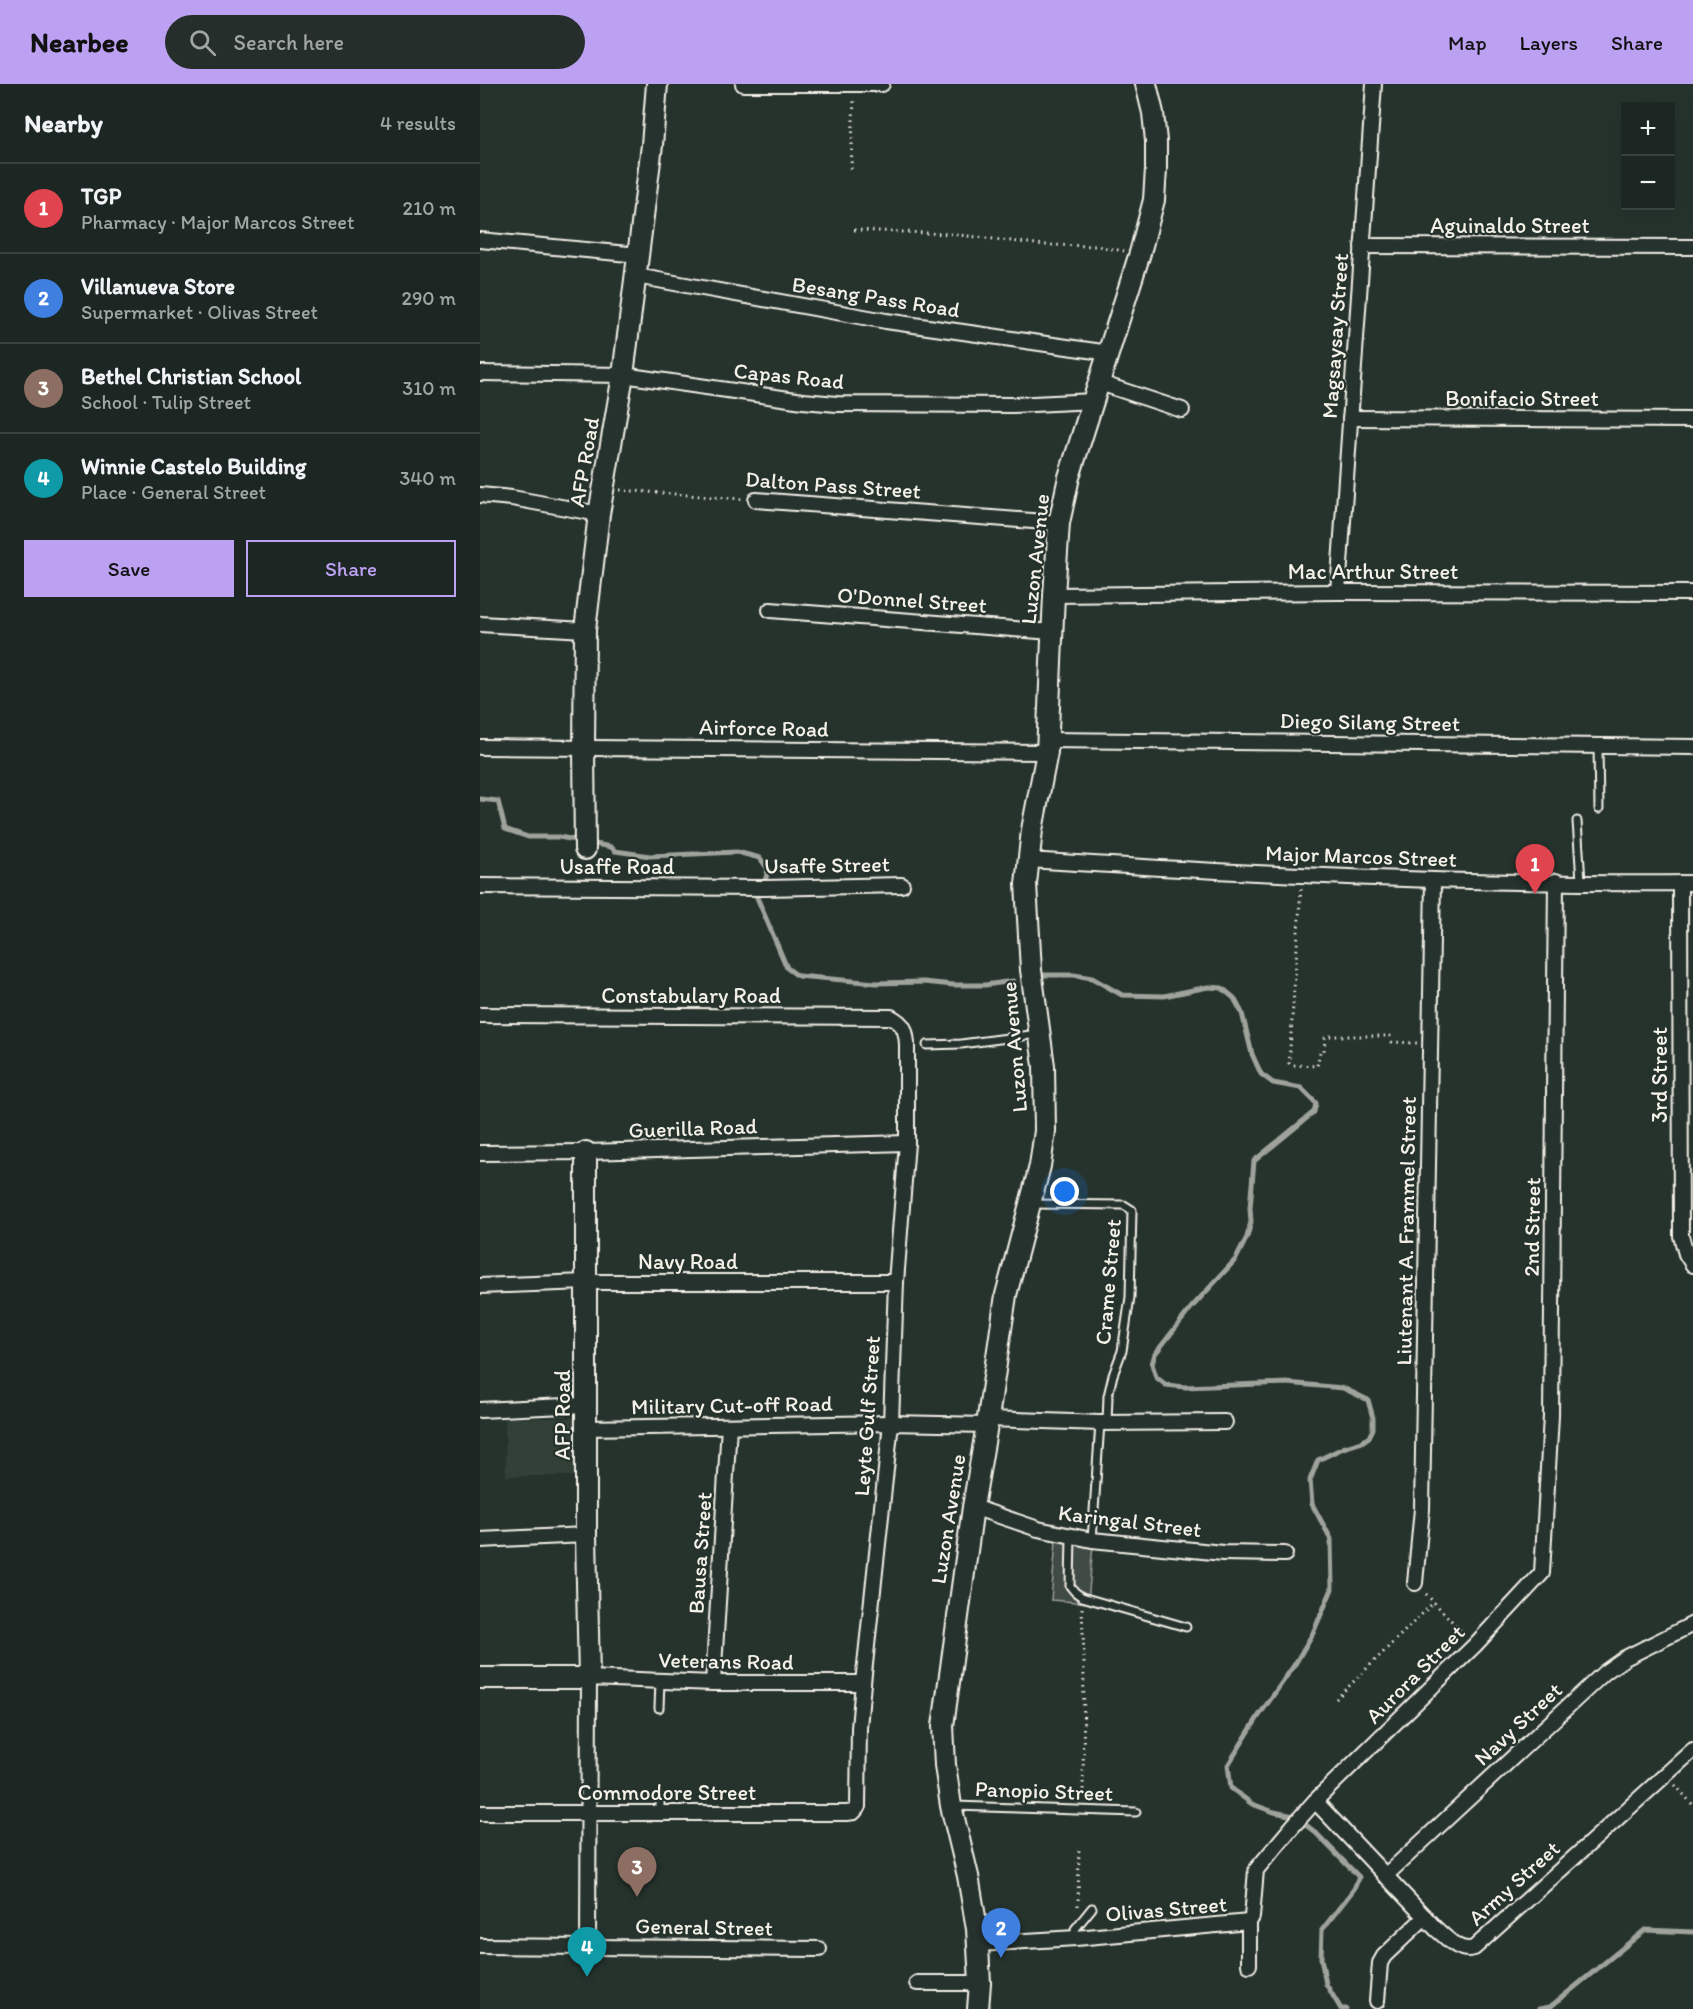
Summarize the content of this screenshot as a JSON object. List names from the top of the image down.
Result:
{
  "streets": {
    "main road": ["AFP Road", "Luzon Avenue"],
    "street": [
      "Aguinaldo Street",
      "Besang Pass Road",
      "Magsaysay Street",
      "Capas Road",
      "Bonifacio Street",
      "Dalton Pass Street",
      "Mac Arthur Street",
      "O'Donnel Street",
      "Diego Silang Street",
      "Airforce Road",
      "Major Marcos Street",
      "Usaffe Street",
      "Usaffe Road",
      "Constabulary Road",
      "3rd Street",
      "Guerilla Road",
      "2nd Street",
      "Liutenant A. Frammel Street",
      "Navy Road",
      "Military Cut-off Road",
      "Leyte Gulf Street",
      "Karingal Street",
      "Bausa Street",
      "Veterans Road",
      "Aurora Street",
      "Navy Street",
      "Commodore Street",
      "Army Street",
      "Olivas Street",
      "General Street"
    ],
    "lane": ["Crame Street", "Panopio Street"]
  },
  "crossings": [
    ["Aguinaldo Street", "Magsaysay Street"],
    ["Besang Pass Road", "AFP Road"],
    ["Besang Pass Road", "Luzon Avenue"],
    ["Magsaysay Street", "Bonifacio Street"],
    ["Magsaysay Street", "Mac Arthur Street"],
    ["Capas Road", "AFP Road"],
    ["Capas Road", "Luzon Avenue"],
    ["AFP Road", "Dalton Pass Street"],
    ["AFP Road", "Airforce Road"],
    ["AFP Road", "Guerilla Road"],
    ["AFP Road", "Navy Road"],
    ["AFP Road", "Military Cut-off Road"],
    ["AFP Road", "Veterans Road"],
    ["Dalton Pass Street", "Luzon Avenue"],
    ["Luzon Avenue", "Mac Arthur Street"],
    ["Luzon Avenue", "O'Donnel Street"],
    ["Luzon Avenue", "Diego Silang Street"],
    ["Luzon Avenue", "Airforce Road"],
    ["Luzon Avenue", "Major Marcos Street"],
    ["Luzon Avenue", "Crame Street"],
    ["Luzon Avenue", "Military Cut-off Road"],
    ["Luzon Avenue", "Karingal Street"],
    ["Luzon Avenue", "Panopio Street"],
    ["Luzon Avenue", "Olivas Street"],
    ["Diego Silang Street", "Airforce Road"],
    ["Major Marcos Street", "3rd Street"],
    ["Major Marcos Street", "2nd Street"],
    ["Major Marcos Street", "Liutenant A. Frammel Street"],
    ["Usaffe Street", "Usaffe Road"],
    ["Constabulary Road", "Leyte Gulf Street"],
    ["Guerilla Road", "Leyte Gulf Street"],
    ["2nd Street", "Aurora Street"],
    ["Navy Road", "Leyte Gulf Street"],
    ["Crame Street", "Military Cut-off Road"],
    ["Military Cut-off Road", "Leyte Gulf Street"],
    ["Military Cut-off Road", "Bausa Street"],
    ["Leyte Gulf Street", "Veterans Road"],
    ["Leyte Gulf Street", "Commodore Street"],
    ["Bausa Street", "Veterans Road"],
    ["Aurora Street", "Army Street"],
    ["Aurora Street", "Olivas Street"],
    ["Navy Street", "Army Street"],
    ["Army Street", "Olivas Street"]
  ],
  "page": {
    "header": "Nearbee",
    "search": "Search here",
    "nav": ["Map", "Layers", "Share"],
    "heading": ["Nearby", "4 results"],
    "map_buttons": ["+", "−"],
    "list": [
      {
        "mark": "1",
        "name": "TGP",
        "note": "Pharmacy · Major Marcos Street",
        "value": "210 m"
      },
      {
        "mark": "2",
        "name": "Villanueva Store",
        "note": "Supermarket · Olivas Street",
        "value": "290 m"
      },
      {
        "mark": "3",
        "name": "Bethel Christian School",
        "note": "School · Tulip Street",
        "value": "310 m"
      },
      {
        "mark": "4",
        "name": "Winnie Castelo Building",
        "note": "Place · General Street",
        "value": "340 m"
      }
    ],
    "buttons": ["Save", "Share"],
    "pins": [
      "1",
      "3",
      "2",
      "4"
    ]
  }
}
